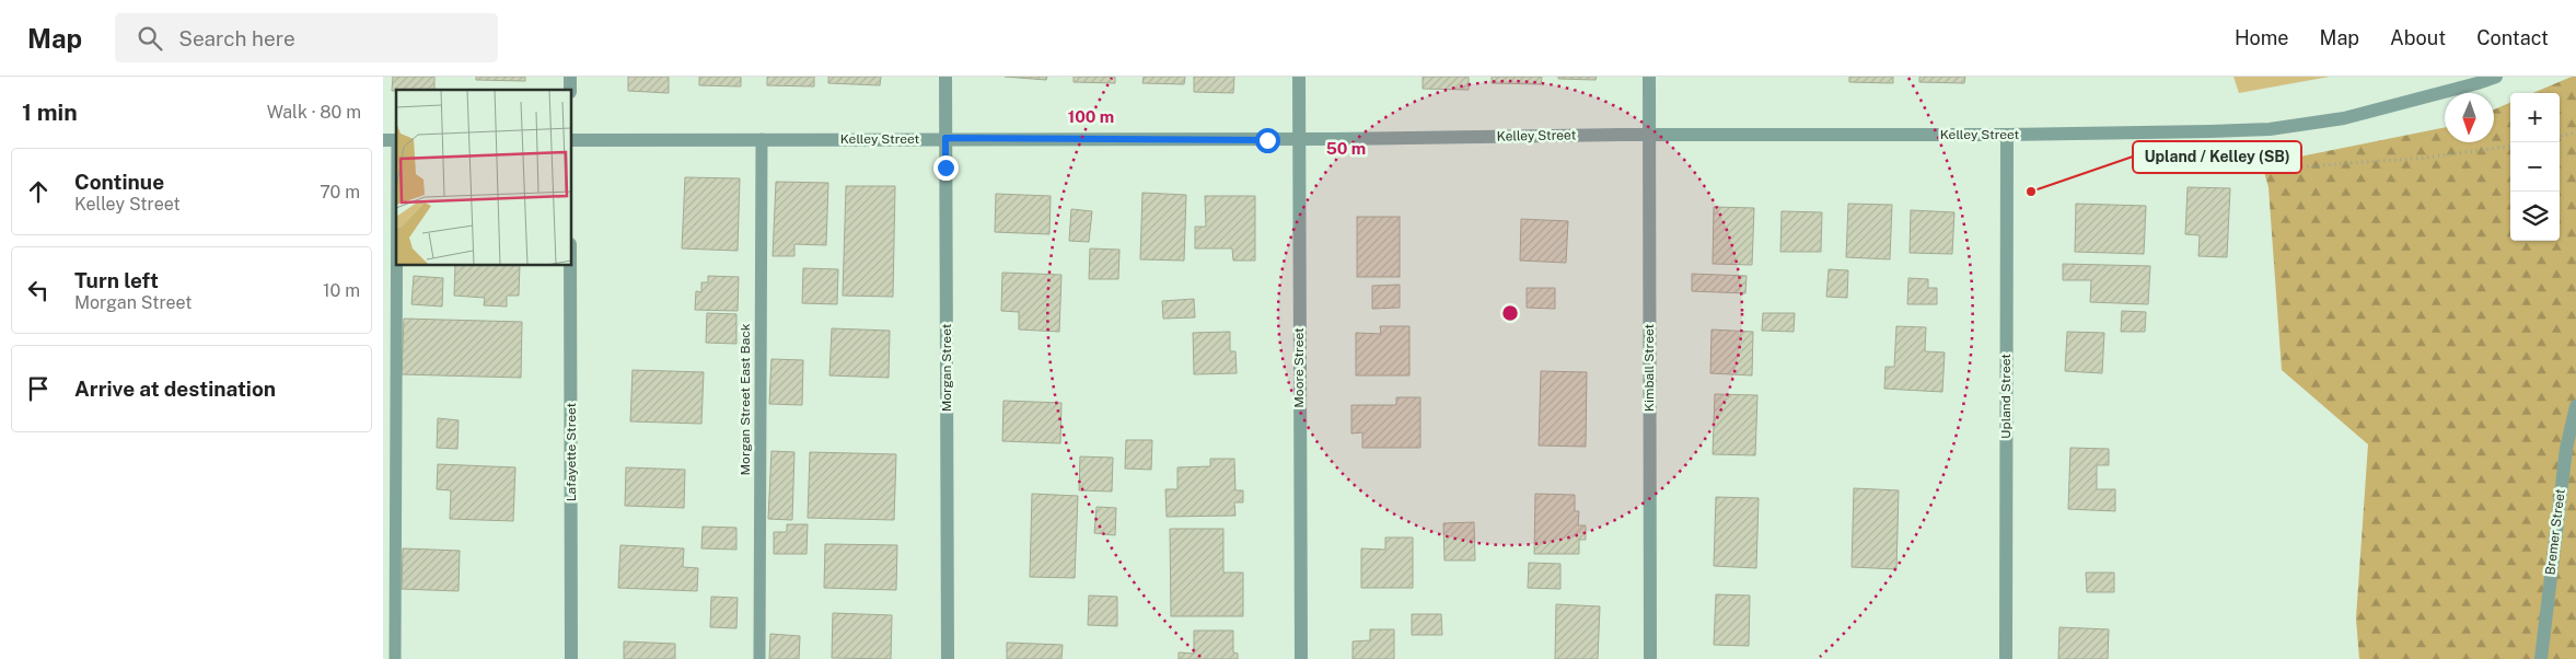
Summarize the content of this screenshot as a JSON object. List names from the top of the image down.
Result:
{
  "streets": {
    "street": [
      "Kelley Street",
      "Morgan Street",
      "Moore Street",
      "Kimball Street",
      "Upland Street",
      "Lafayette Street",
      "Bremer Street"
    ],
    "lane": ["Morgan Street East Back"]
  },
  "crossings": [
    ["Kelley Street", "Morgan Street"],
    ["Kelley Street", "Moore Street"],
    ["Kelley Street", "Kimball Street"],
    ["Kelley Street", "Upland Street"],
    ["Kelley Street", "Morgan Street East Back"]
  ],
  "places": ["Upland / Kelley (SB)"],
  "north": "bottom",
  "page": {
    "header": "Map",
    "search": "Search here",
    "nav": [
      "Home",
      "Map",
      "About",
      "Contact"
    ],
    "heading": ["1 min", "Walk · 80 m"],
    "map_buttons": ["+", "−"],
    "list": [
      ["Continue", "Kelley Street", "70 m"],
      ["Turn left", "Morgan Street", "10 m"],
      "Arrive at destination"
    ]
  },
  "rings": ["100 m", "50 m"]
}
